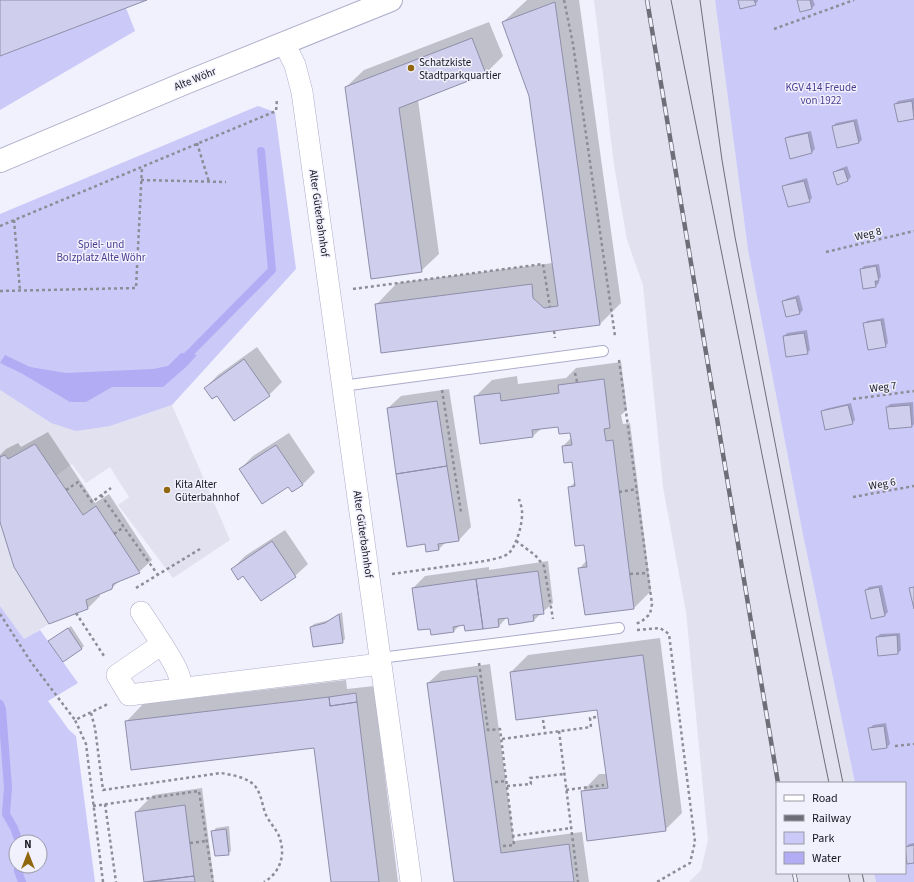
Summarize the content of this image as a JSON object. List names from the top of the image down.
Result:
{
  "streets": {
    "street": ["Alte Wöhr", "Alter Güterbahnhof"],
    "path": ["Weg 8", "Weg 7", "Weg 6"]
  },
  "crossings": [
    ["Alte Wöhr", "Alter Güterbahnhof"]
  ],
  "parks": ["KGV 414 Freude von 1922", "Spiel- und Bolzplatz Alte Wöhr"],
  "places": ["Schatzkiste Stadtparkquartier", "Kita Alter Güterbahnhof"],
  "legend": [
    "Road",
    "Railway",
    "Park",
    "Water"
  ],
  "north": "top"
}
